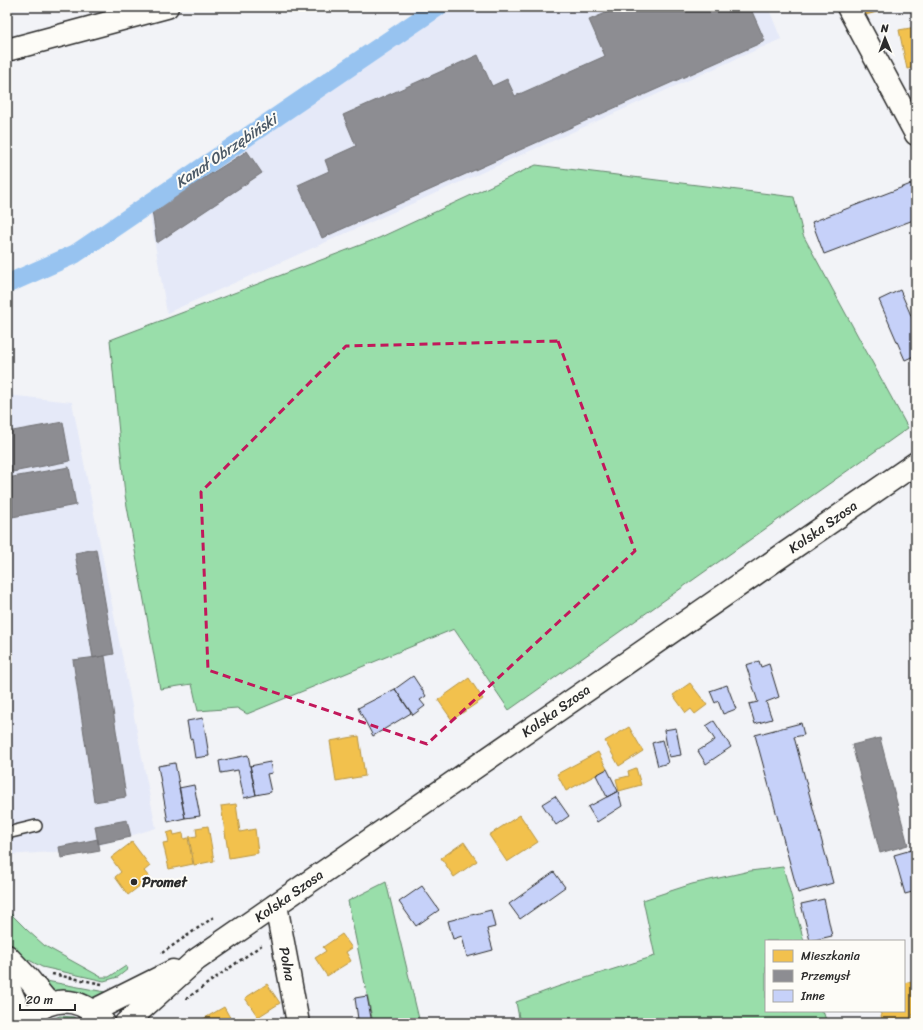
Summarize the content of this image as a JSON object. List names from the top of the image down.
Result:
{
  "streets": {
    "street": ["Kolska Szosa", "Polna"]
  },
  "crossings": [
    ["Kolska Szosa", "Polna"]
  ],
  "water": ["Kanał Obrzębiński"],
  "places": ["Promet"],
  "legend": ["Mieszkania", "Przemysł", "Inne"],
  "scale_bar": "20 m",
  "north": "top"
}
